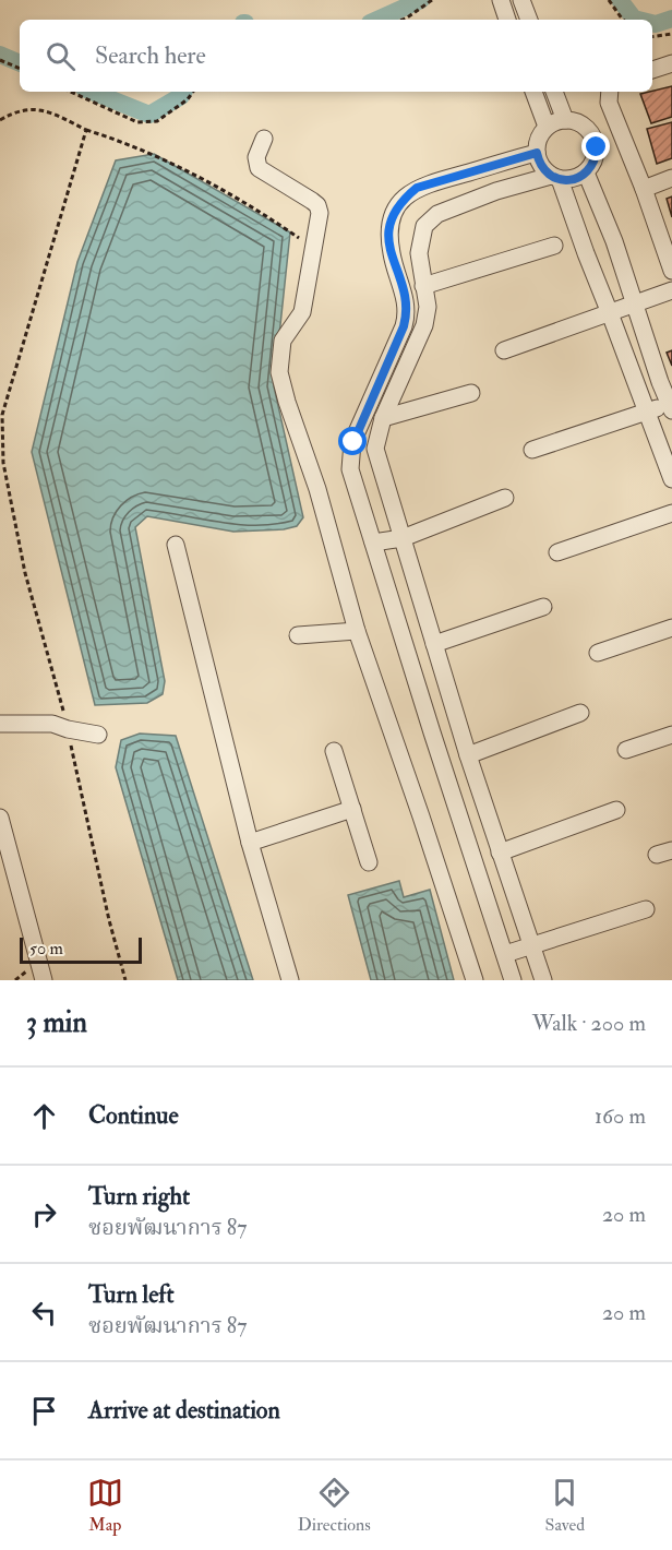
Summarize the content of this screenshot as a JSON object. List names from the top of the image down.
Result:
{
  "scale_bar": "50 m",
  "page": {
    "search": "Search here",
    "scale": "50 m",
    "heading": ["3 min", "Walk · 200 m"],
    "list": [
      ["Continue", "160 m"],
      ["Turn right", "ซอยพัฒนาการ 87", "20 m"],
      ["Turn left", "ซอยพัฒนาการ 87", "20 m"],
      "Arrive at destination"
    ],
    "nav": ["Map", "Directions", "Saved"]
  }
}
